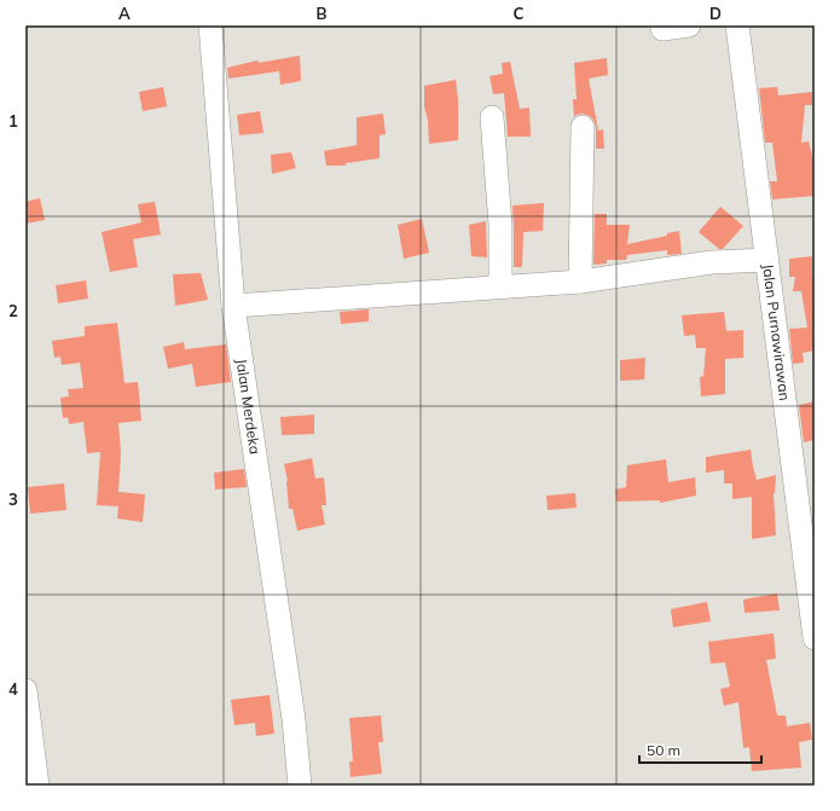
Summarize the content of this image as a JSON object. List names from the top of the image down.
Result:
{
  "streets": {
    "street": ["Jalan Purnawirawan", "Jalan Merdeka"]
  },
  "scale_bar": "50 m",
  "grid": {
    "columns": [
      "A",
      "B",
      "C",
      "D"
    ],
    "rows": [
      "1",
      "2",
      "3",
      "4"
    ]
  }
}
